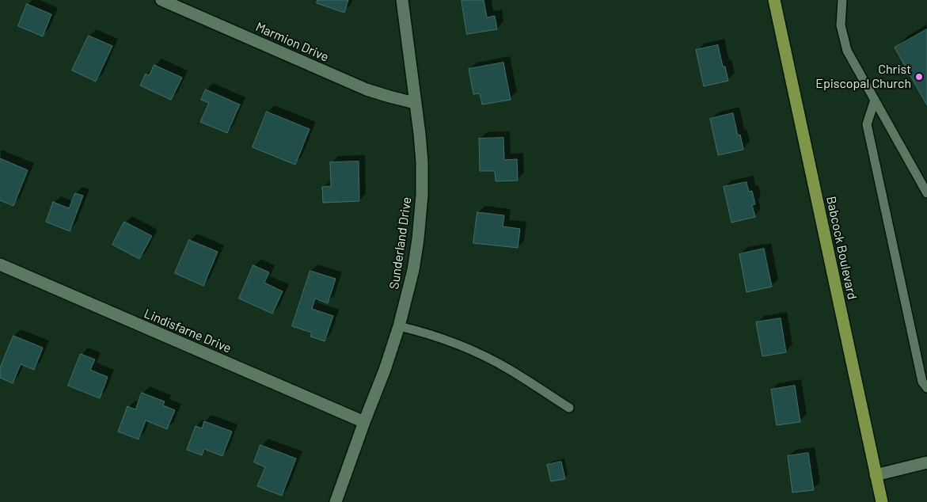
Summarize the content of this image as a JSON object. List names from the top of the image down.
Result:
{
  "streets": {
    "main road": ["Babcock Boulevard"],
    "street": ["Marmion Drive", "Sunderland Drive", "Lindisfarne Drive"]
  },
  "crossings": [
    ["Marmion Drive", "Sunderland Drive"],
    ["Sunderland Drive", "Lindisfarne Drive"]
  ],
  "places": ["Christ Episcopal Church"]
}
